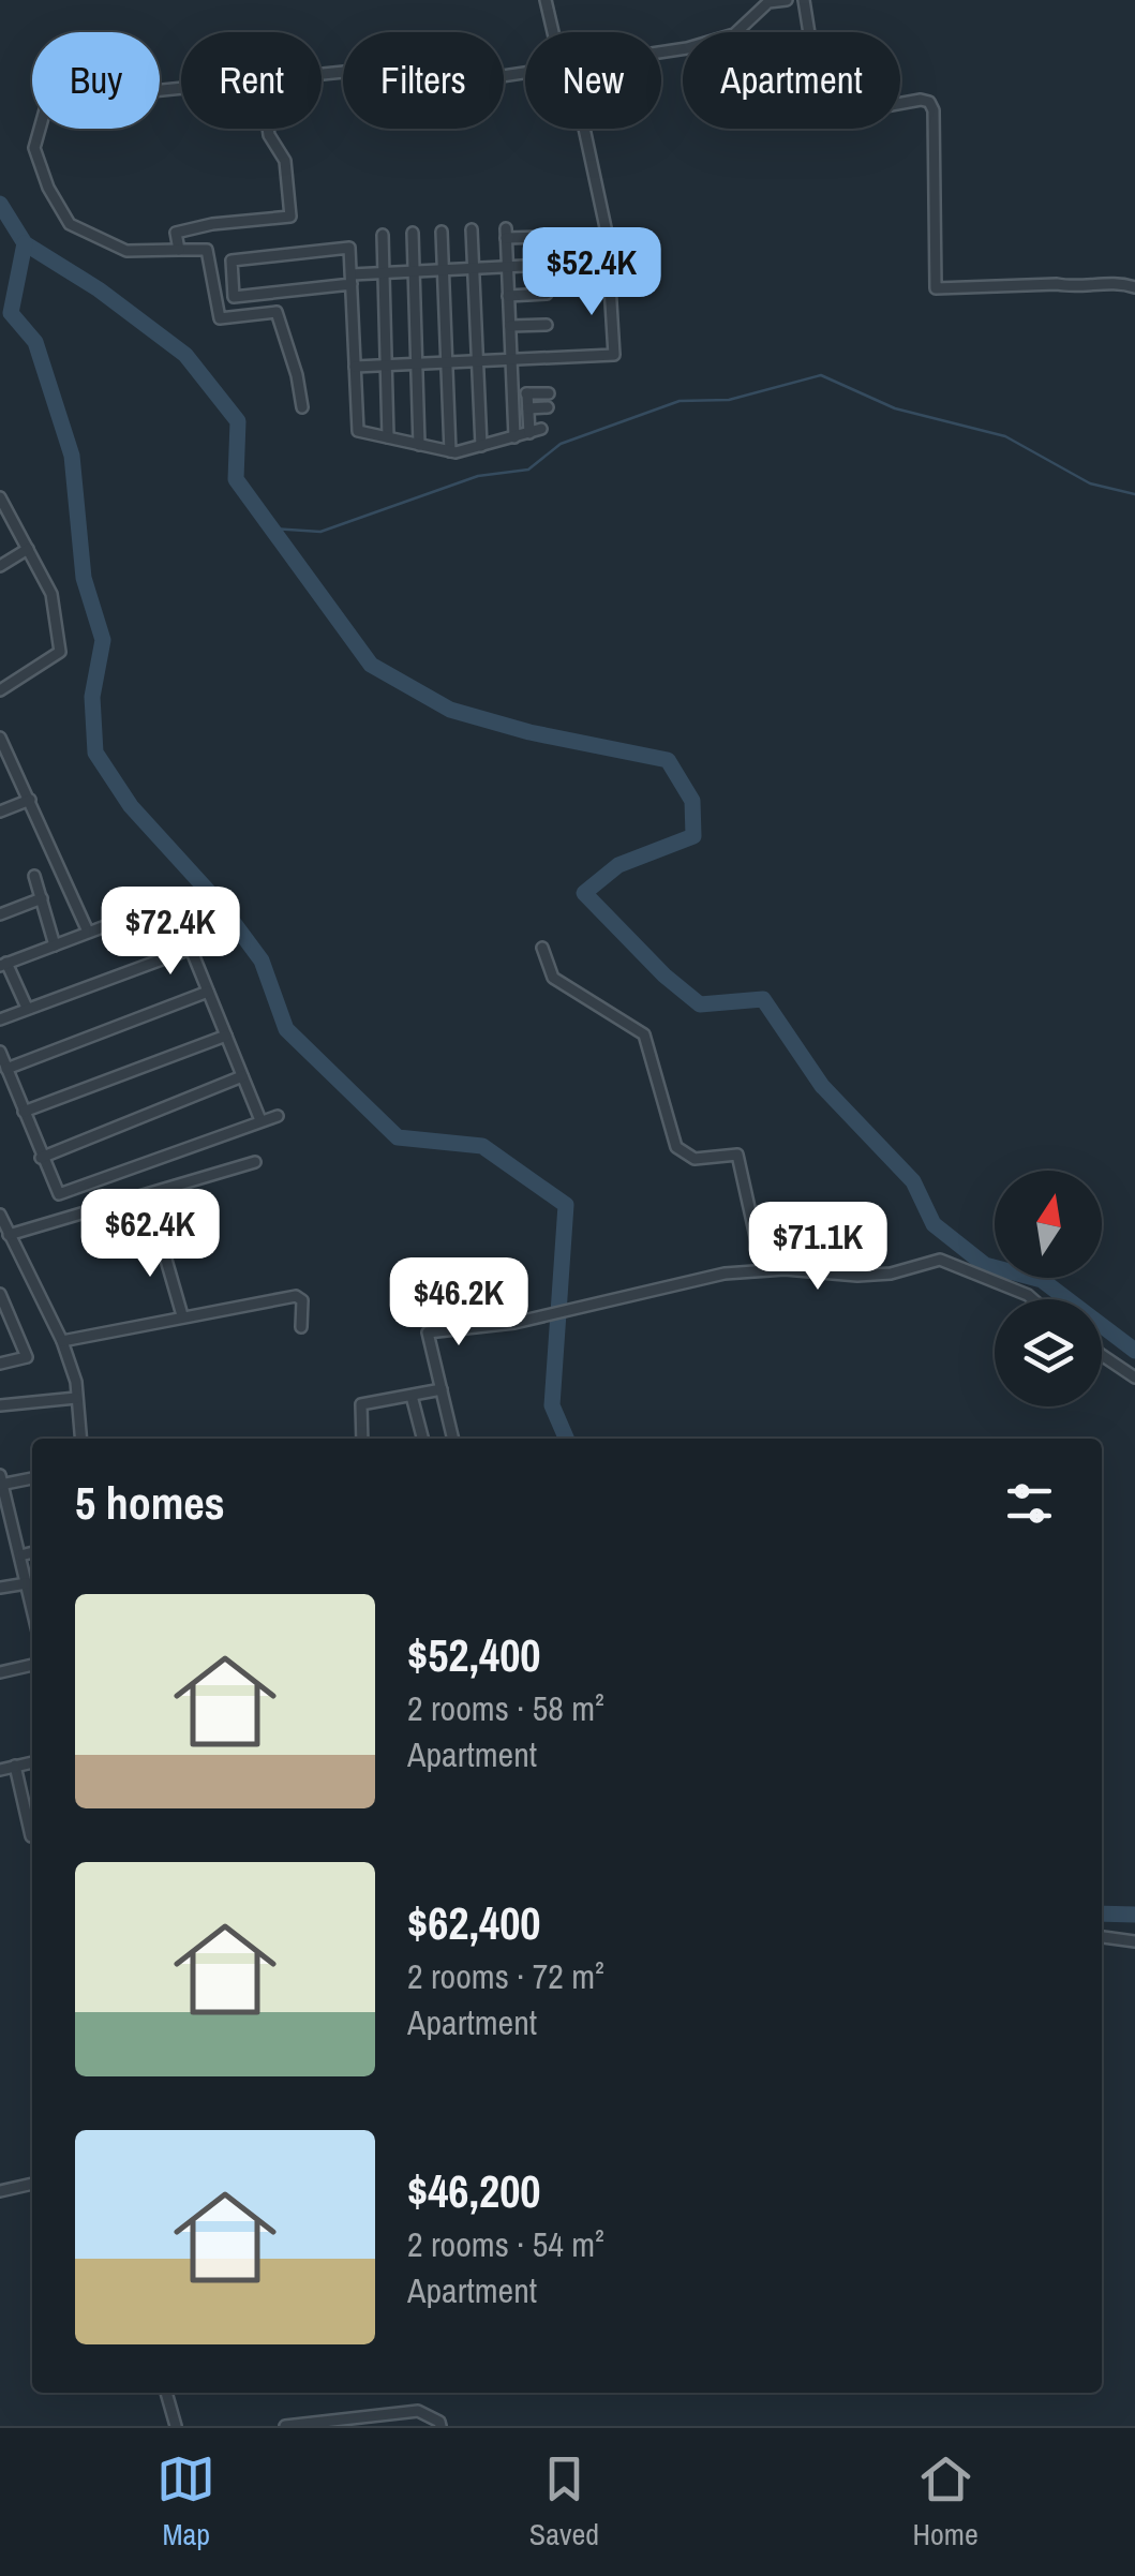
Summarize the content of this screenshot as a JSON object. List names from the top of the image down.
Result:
{
  "north": "top",
  "page": {
    "chip": [
      "Buy",
      "Rent",
      "Filters",
      "New",
      "Apartment"
    ],
    "price": [
      "$52.4K",
      "$72.4K",
      "$62.4K",
      "$71.1K",
      "$46.2K"
    ],
    "heading": "5 homes",
    "list": [
      {
        "name": "$52,400",
        "note": "2 rooms · 58 m² · Apartment"
      },
      {
        "name": "$62,400",
        "note": "2 rooms · 72 m² · Apartment"
      },
      {
        "name": "$46,200",
        "note": "2 rooms · 54 m² · Apartment"
      }
    ],
    "tabs": ["Map", "Saved", "Home"]
  }
}
